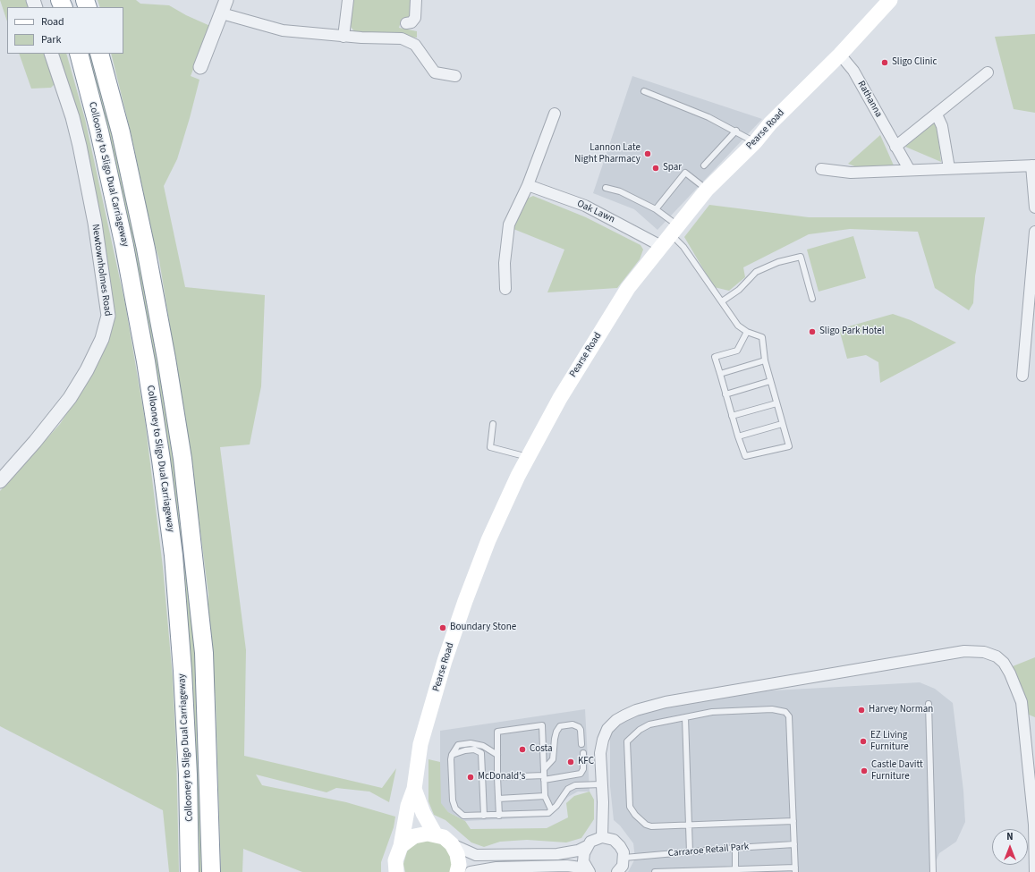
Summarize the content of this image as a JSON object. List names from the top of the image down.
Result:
{
  "streets": {
    "highway": ["Collooney to Sligo Dual Carriageway"],
    "main road": ["Pearse Road"],
    "street": ["Rathanna", "Oak Lawn", "Newtownholmes Road"],
    "lane": ["Carraroe Retail Park"]
  },
  "crossings": [
    ["Rathanna", "Pearse Road"],
    ["Pearse Road", "Oak Lawn"]
  ],
  "places": [
    "Sligo Clinic",
    "Lannon Late Night Pharmacy",
    "Spar",
    "Sligo Park Hotel",
    "Boundary Stone",
    "Harvey Norman",
    "EZ Living Furniture",
    "Costa",
    "KFC",
    "Castle Davitt Furniture",
    "McDonald's"
  ],
  "legend": ["Road", "Park"],
  "north": "top"
}
